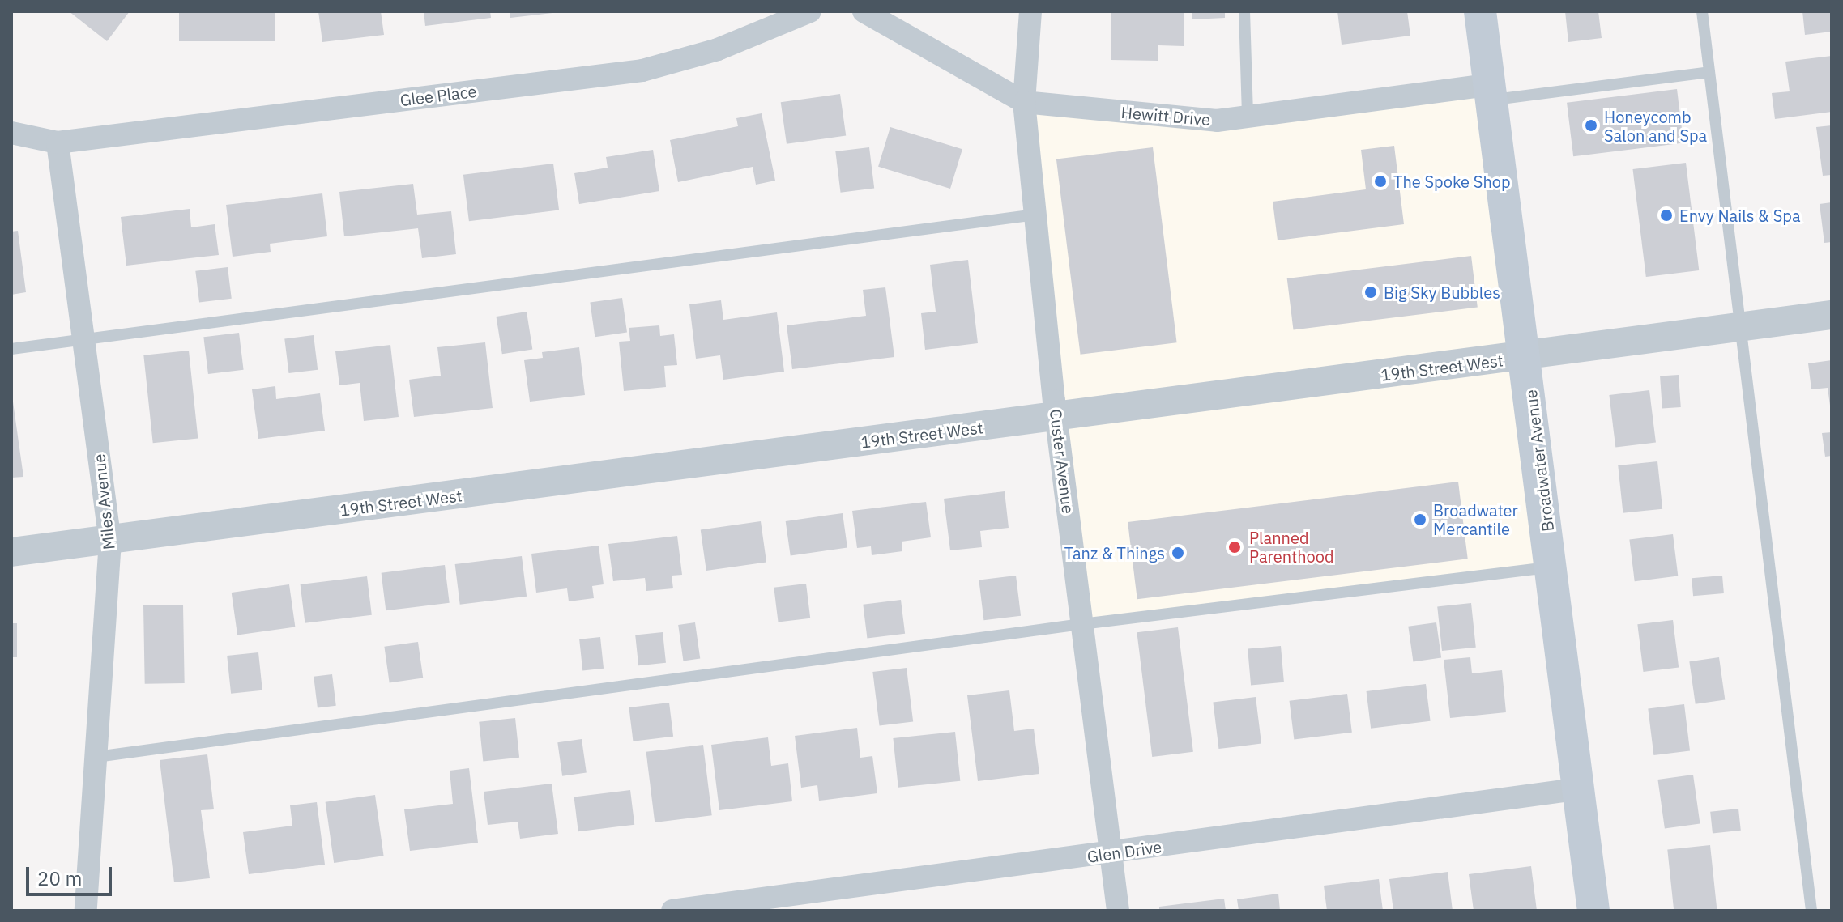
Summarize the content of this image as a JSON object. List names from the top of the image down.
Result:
{
  "streets": {
    "main road": ["Broadwater Avenue"],
    "street": [
      "Glee Place",
      "Hewitt Drive",
      "19th Street West",
      "Custer Avenue",
      "Miles Avenue",
      "Glen Drive"
    ]
  },
  "crossings": [
    ["Glee Place", "Miles Avenue"],
    ["Hewitt Drive", "Broadwater Avenue"],
    ["Hewitt Drive", "Custer Avenue"],
    ["19th Street West", "Broadwater Avenue"],
    ["19th Street West", "Custer Avenue"],
    ["19th Street West", "Miles Avenue"],
    ["Broadwater Avenue", "Glen Drive"],
    ["Custer Avenue", "Glen Drive"]
  ],
  "places": [
    "Honeycomb Salon and Spa",
    "The Spoke Shop",
    "Envy Nails & Spa",
    "Big Sky Bubbles",
    "Broadwater Mercantile",
    "Planned Parenthood",
    "Tanz & Things"
  ],
  "scale_bar": "20 m"
}
